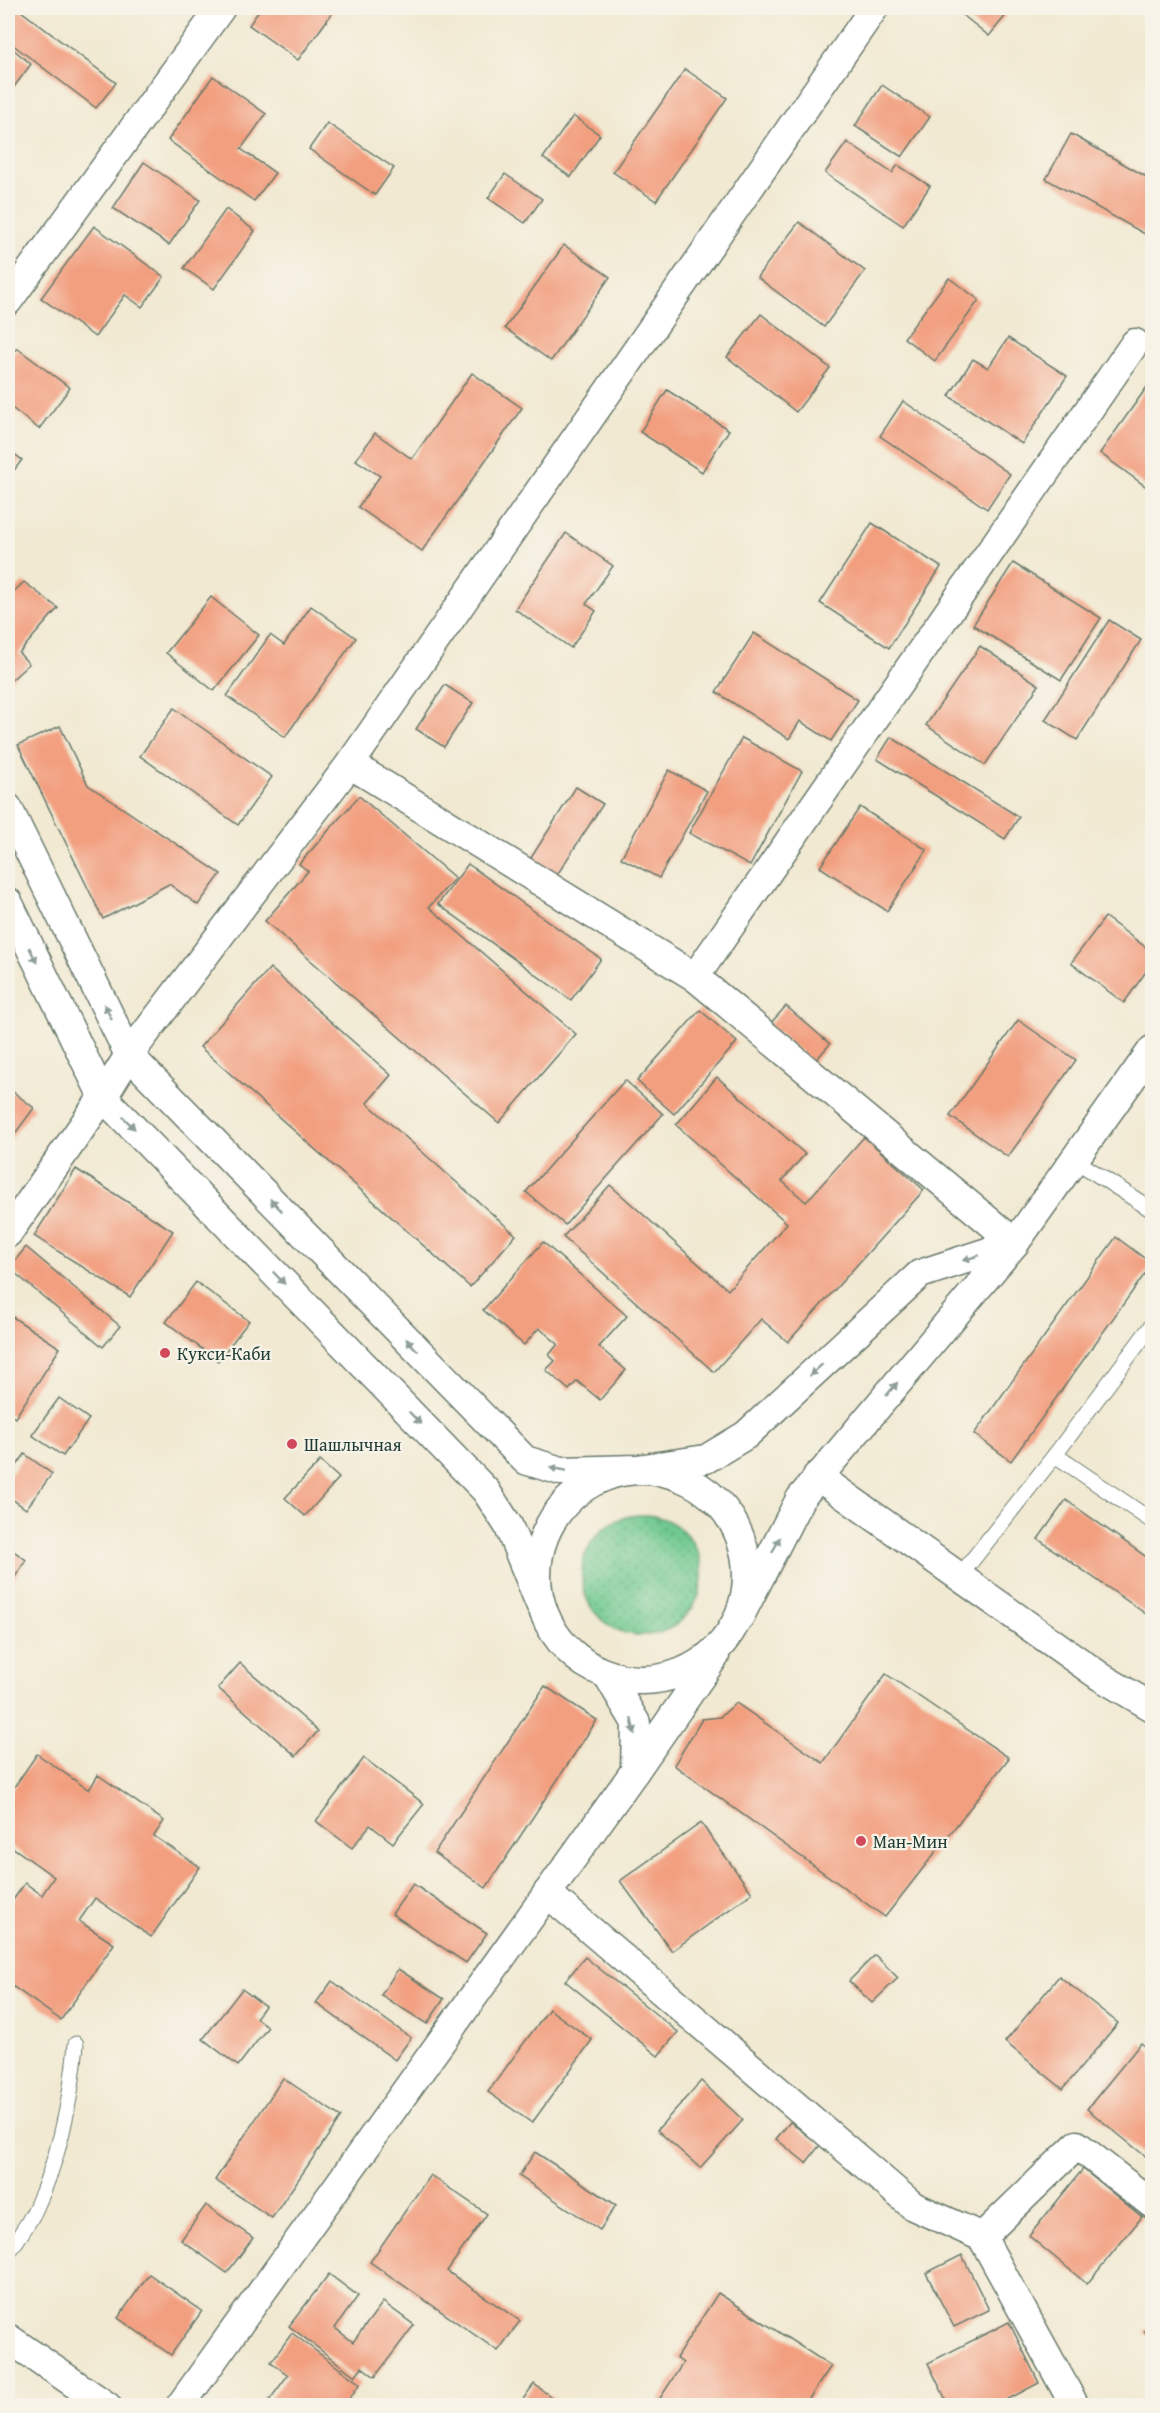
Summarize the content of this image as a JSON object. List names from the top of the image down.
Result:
{
  "places": ["Кукси-Каби", "Шашлычная", "Ман-Мин"]
}
